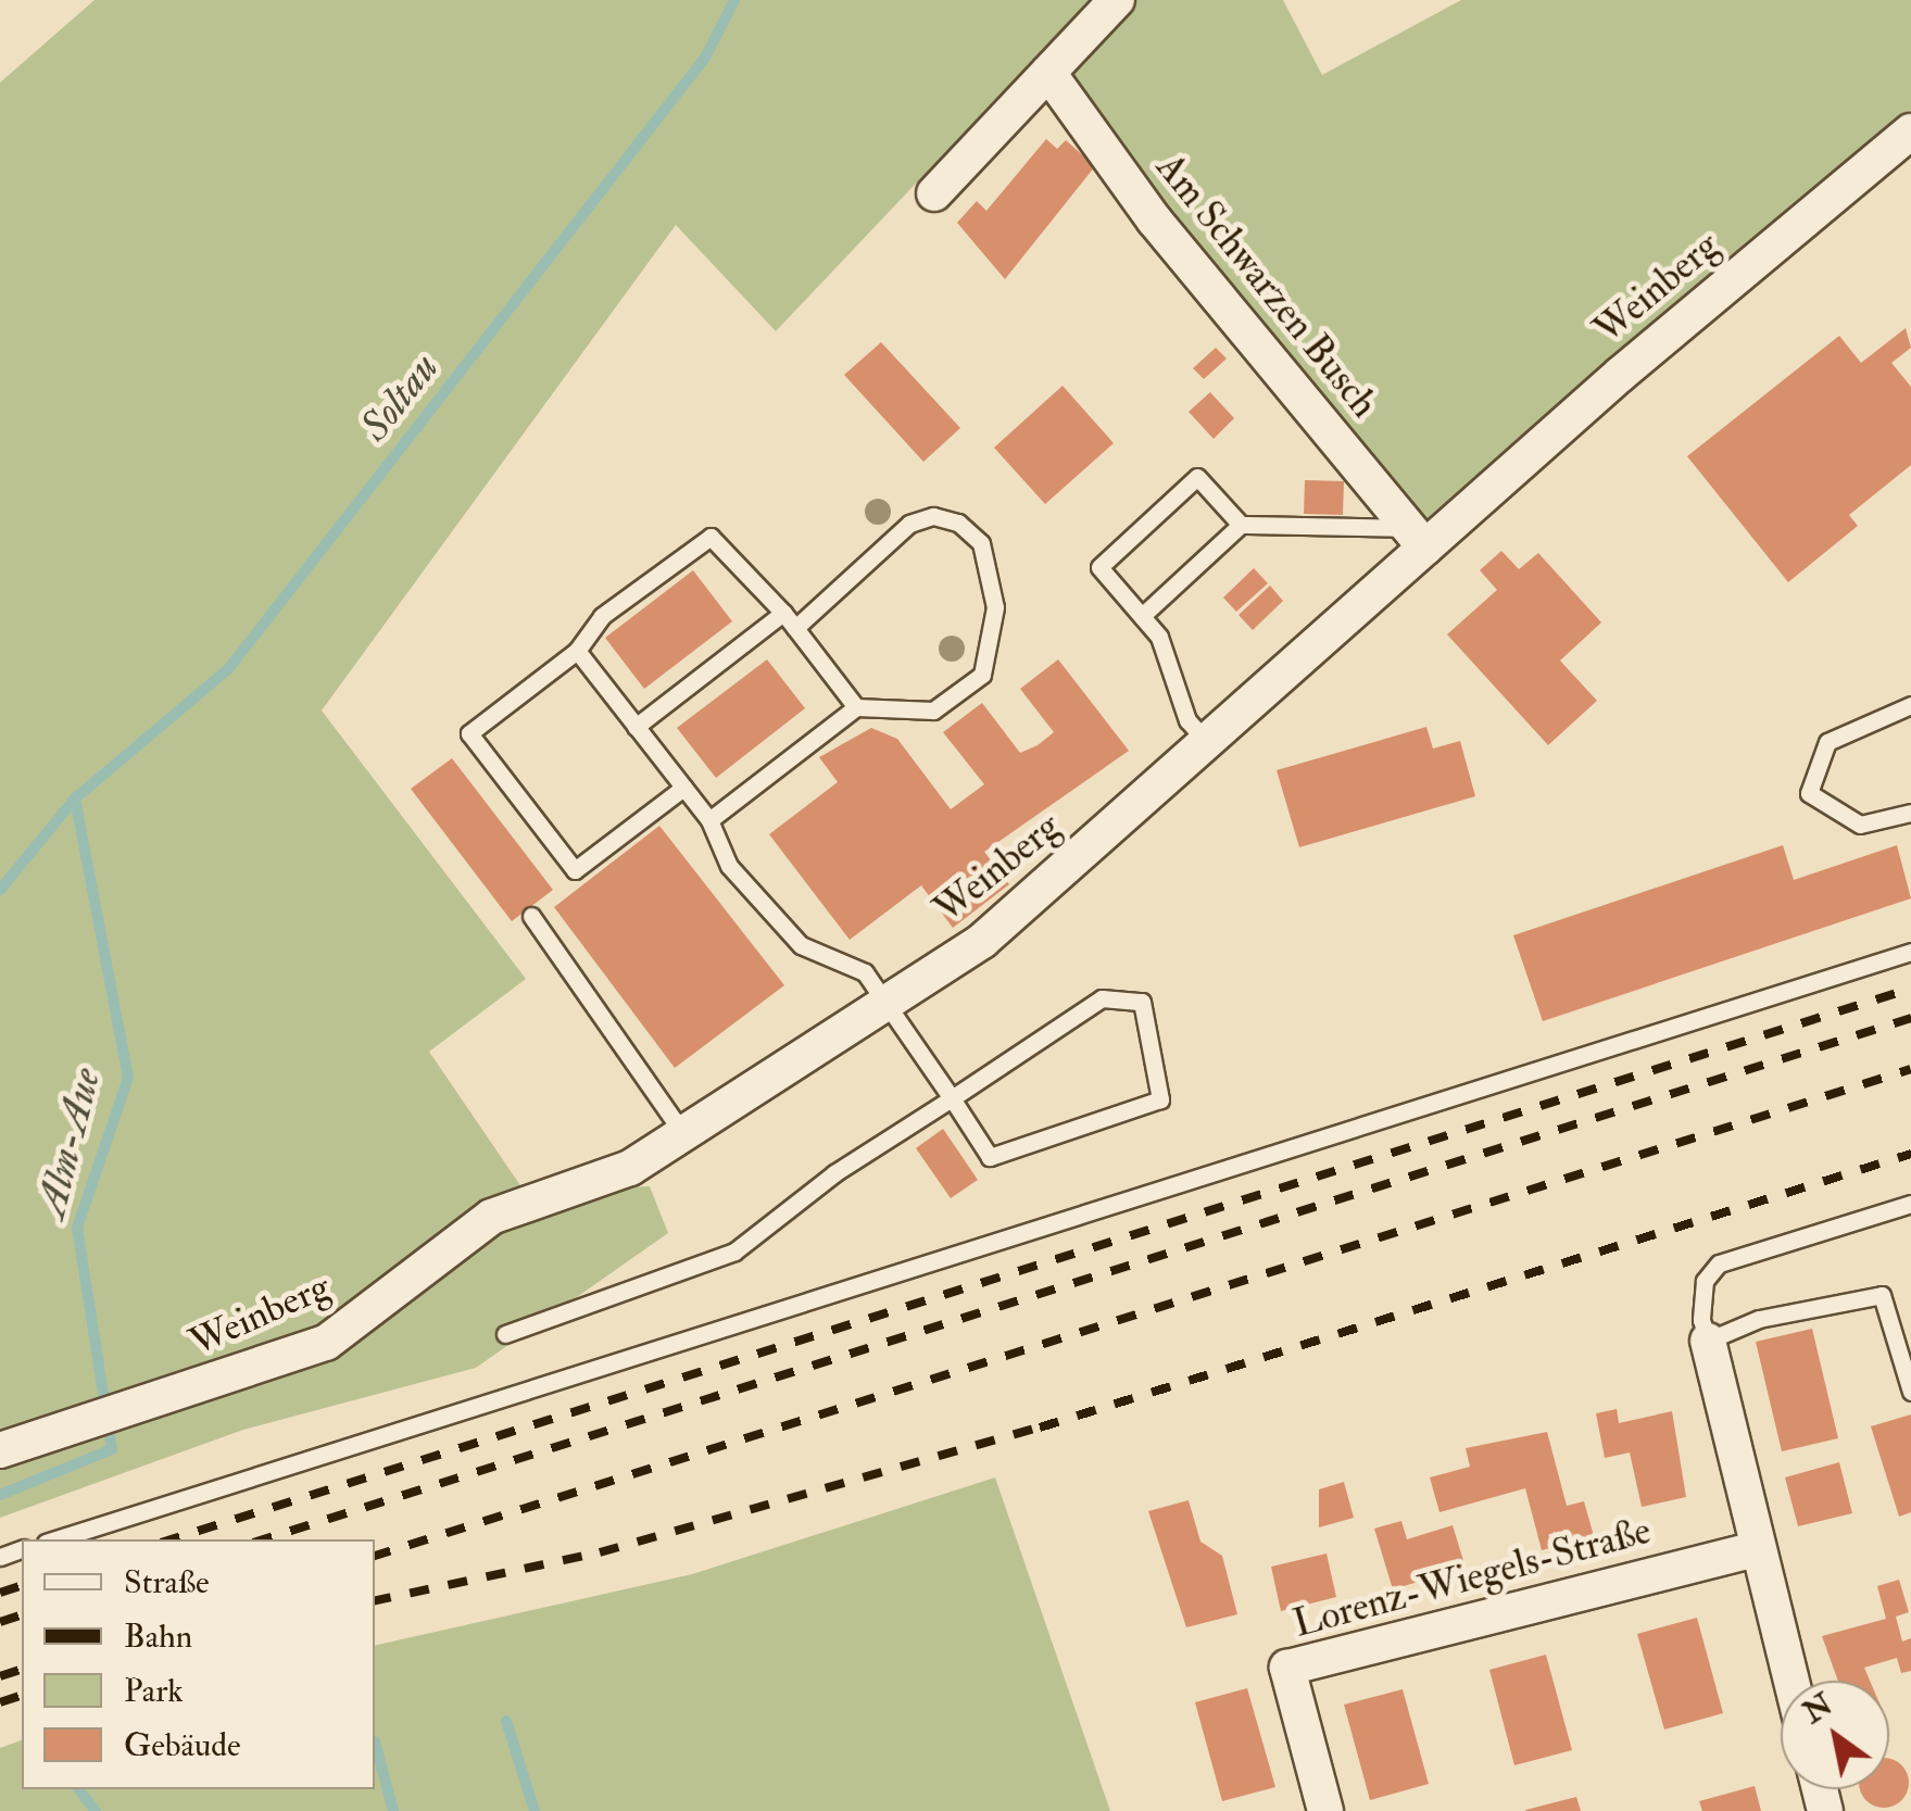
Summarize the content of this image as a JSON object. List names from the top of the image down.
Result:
{
  "streets": {
    "street": ["Am Schwarzen Busch", "Weinberg", "Lorenz-Wiegels-Straße"]
  },
  "crossings": [
    ["Am Schwarzen Busch", "Weinberg"]
  ],
  "water": ["Soltau", "Alm-Aue"],
  "legend": [
    "Straße",
    "Bahn",
    "Park",
    "Gebäude"
  ],
  "north": "top left"
}
